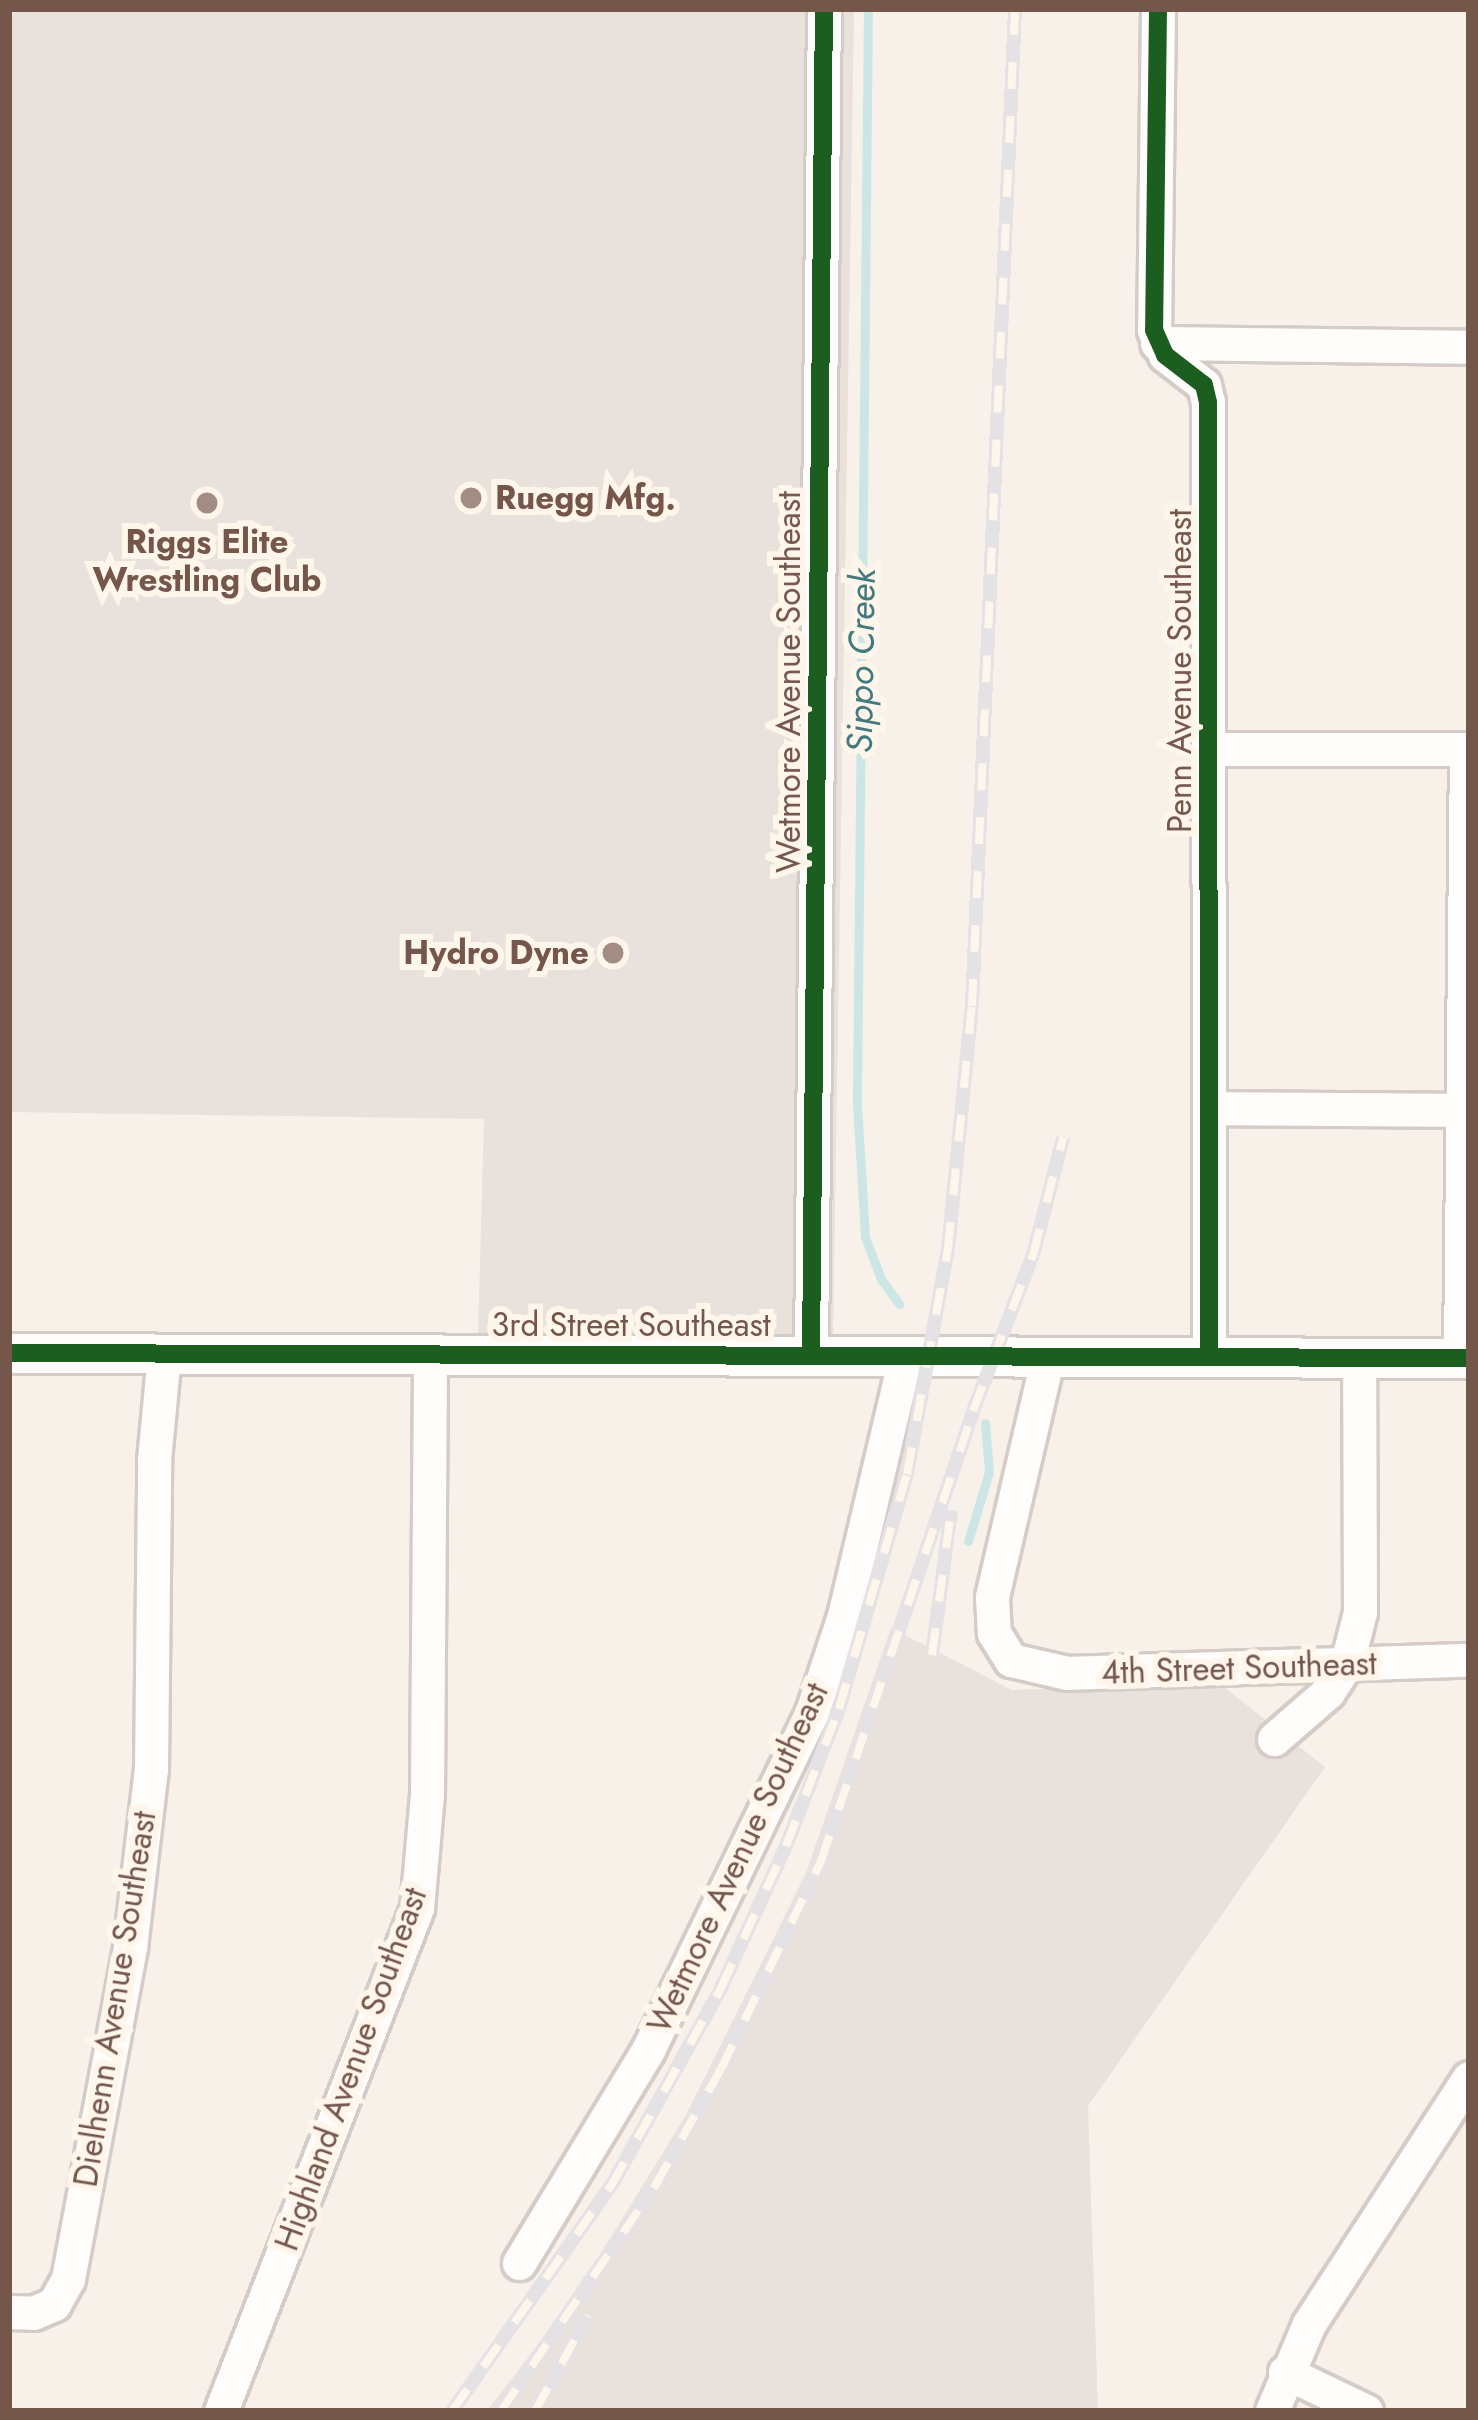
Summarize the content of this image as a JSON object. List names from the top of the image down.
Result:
{
  "streets": {
    "street": [
      "Penn Avenue Southeast",
      "Wetmore Avenue Southeast",
      "3rd Street Southeast",
      "4th Street Southeast",
      "Dielhenn Avenue Southeast",
      "Highland Avenue Southeast"
    ]
  },
  "crossings": [
    ["Penn Avenue Southeast", "3rd Street Southeast"],
    ["Wetmore Avenue Southeast", "3rd Street Southeast"],
    ["3rd Street Southeast", "4th Street Southeast"],
    ["3rd Street Southeast", "Dielhenn Avenue Southeast"],
    ["3rd Street Southeast", "Highland Avenue Southeast"]
  ],
  "water": ["Sippo Creek"],
  "places": ["Ruegg Mfg.", "Riggs Elite Wrestling Club", "Hydro Dyne"]
}
